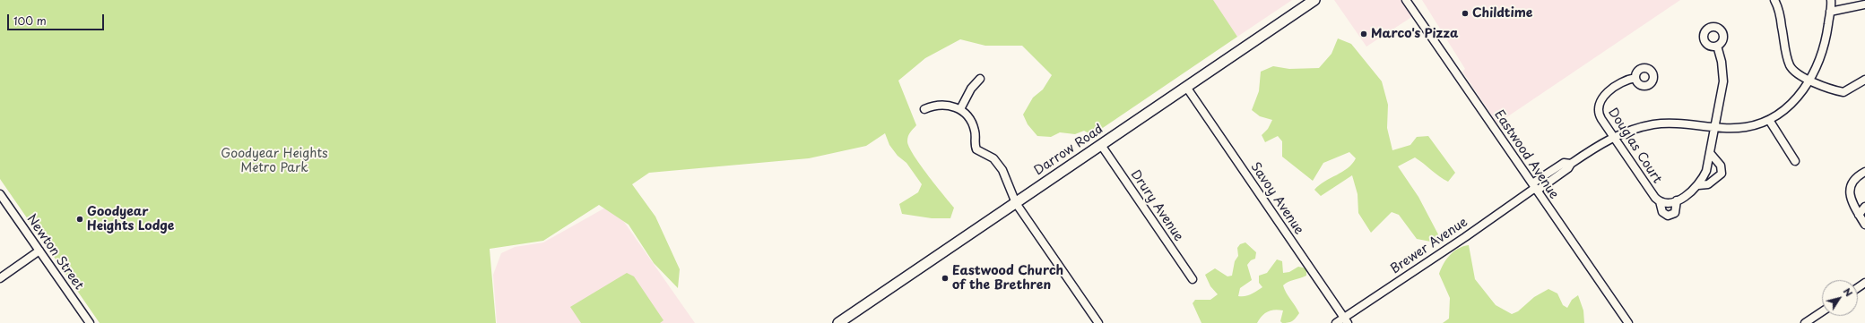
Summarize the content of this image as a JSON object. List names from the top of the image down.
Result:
{
  "streets": {
    "main road": ["Darrow Road"],
    "street": [
      "Douglas Court",
      "Eastwood Avenue",
      "Savoy Avenue",
      "Drury Avenue",
      "Brewer Avenue",
      "Newton Street"
    ]
  },
  "crossings": [
    ["Douglas Court", "Brewer Avenue"],
    ["Darrow Road", "Savoy Avenue"],
    ["Darrow Road", "Drury Avenue"],
    ["Eastwood Avenue", "Brewer Avenue"],
    ["Savoy Avenue", "Brewer Avenue"]
  ],
  "parks": ["Goodyear Heights Metro Park"],
  "places": [
    "Childtime",
    "Marco's Pizza",
    "Goodyear Heights Lodge",
    "Eastwood Church of the Brethren"
  ],
  "scale_bar": "100 m",
  "north": "top right"
}
